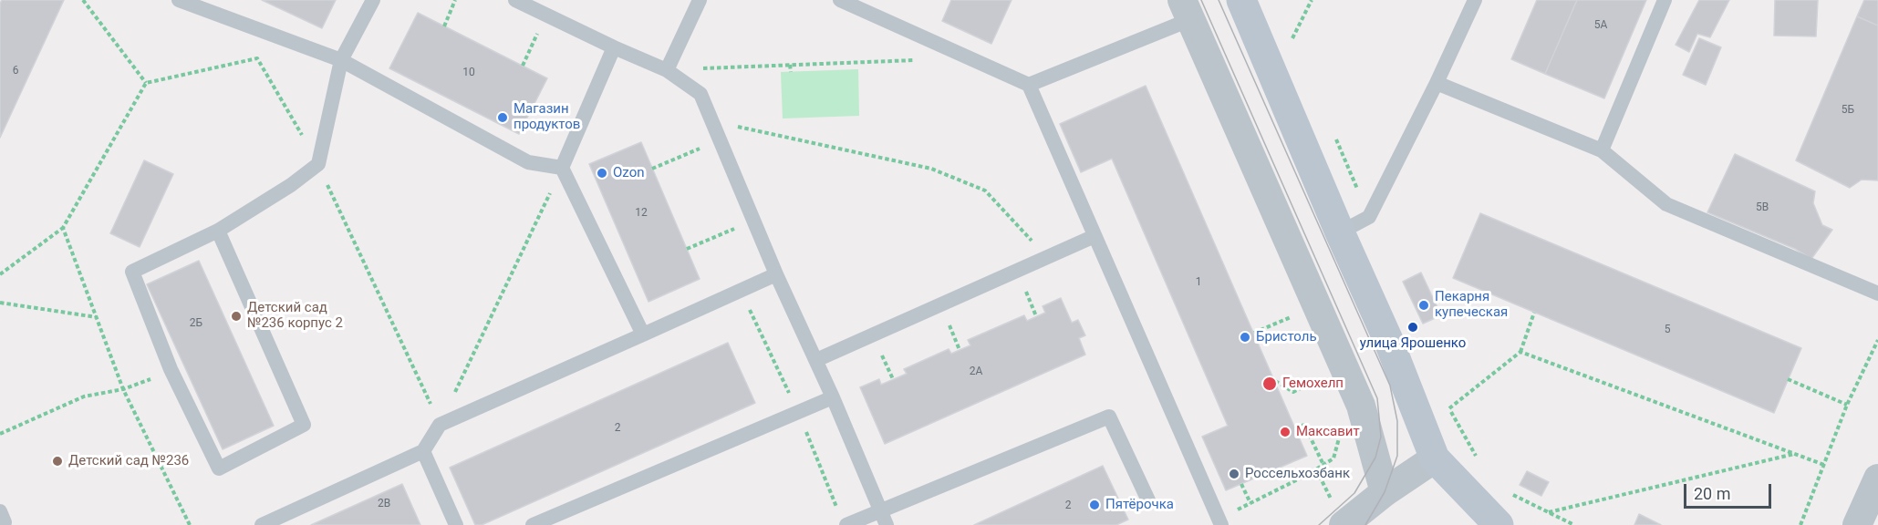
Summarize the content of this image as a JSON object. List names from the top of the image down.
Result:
{
  "places": [
    "Магазин продуктов",
    "Ozon",
    "Пекарня купеческая",
    "Детский сад №236 корпус 2",
    "улица Ярошенко",
    "Бристоль",
    "Гемохелп",
    "Максавит",
    "Детский сад №236",
    "Россельхозбанк",
    "Пятёрочка"
  ],
  "house_numbers": [
    "5А",
    "6",
    "10",
    "5Б",
    "5В",
    "12",
    "1",
    "2Б",
    "5",
    "2А",
    "2",
    "2В",
    "2"
  ],
  "scale_bar": "20 m"
}
